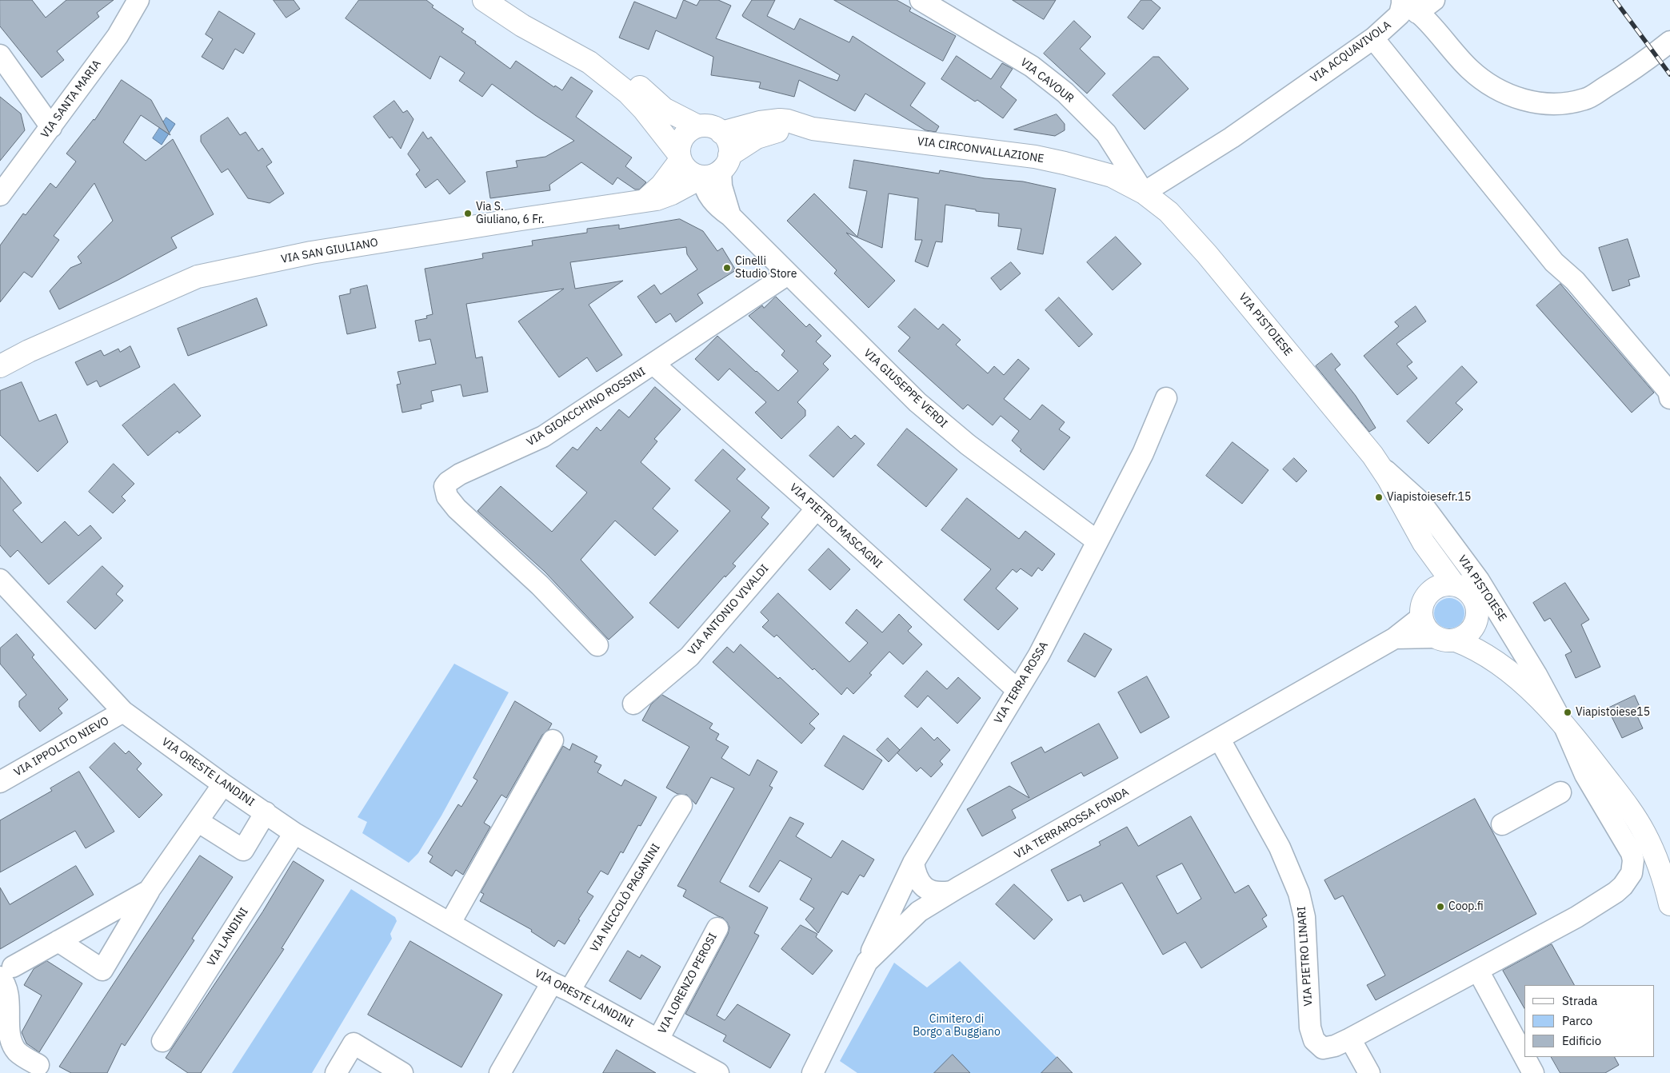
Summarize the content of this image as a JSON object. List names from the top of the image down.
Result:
{
  "streets": {
    "main road": ["VIA CIRCONVALLAZIONE", "VIA SAN GIULIANO", "VIA PISTOIESE"],
    "street": [
      "VIA ACQUAVIVOLA",
      "VIA CAVOUR",
      "VIA SANTA MARIA",
      "VIA GIUSEPPE VERDI",
      "VIA GIOACCHINO ROSSINI",
      "VIA PIETRO MASCAGNI",
      "VIA ANTONIO VIVALDI",
      "VIA TERRA ROSSA",
      "VIA IPPOLITO NIEVO",
      "VIA ORESTE LANDINI",
      "VIA TERRAROSSA FONDA",
      "VIA NICCOLÒ PAGANINI",
      "VIA LANDINI",
      "VIA PIETRO LINARI",
      "VIA LORENZO PEROSI"
    ]
  },
  "crossings": [
    ["VIA ACQUAVIVOLA", "VIA CAVOUR"],
    ["VIA ACQUAVIVOLA", "VIA CIRCONVALLAZIONE"],
    ["VIA ACQUAVIVOLA", "VIA PISTOIESE"],
    ["VIA CAVOUR", "VIA CIRCONVALLAZIONE"],
    ["VIA CAVOUR", "VIA PISTOIESE"],
    ["VIA CIRCONVALLAZIONE", "VIA SAN GIULIANO"],
    ["VIA CIRCONVALLAZIONE", "VIA PISTOIESE"],
    ["VIA CIRCONVALLAZIONE", "VIA GIUSEPPE VERDI"],
    ["VIA SAN GIULIANO", "VIA GIUSEPPE VERDI"],
    ["VIA PISTOIESE", "VIA TERRAROSSA FONDA"],
    ["VIA GIUSEPPE VERDI", "VIA GIOACCHINO ROSSINI"],
    ["VIA GIUSEPPE VERDI", "VIA TERRA ROSSA"],
    ["VIA GIOACCHINO ROSSINI", "VIA PIETRO MASCAGNI"],
    ["VIA PIETRO MASCAGNI", "VIA ANTONIO VIVALDI"],
    ["VIA PIETRO MASCAGNI", "VIA TERRA ROSSA"],
    ["VIA TERRA ROSSA", "VIA TERRAROSSA FONDA"],
    ["VIA IPPOLITO NIEVO", "VIA ORESTE LANDINI"],
    ["VIA ORESTE LANDINI", "VIA NICCOLÒ PAGANINI"],
    ["VIA ORESTE LANDINI", "VIA LANDINI"],
    ["VIA ORESTE LANDINI", "VIA LORENZO PEROSI"],
    ["VIA TERRAROSSA FONDA", "VIA PIETRO LINARI"]
  ],
  "parks": ["Cimitero di Borgo a Buggiano"],
  "places": [
    "Via S. Giuliano, 6 Fr.",
    "Cinelli Studio Store",
    "Viapistoiesefr.15",
    "Viapistoiese15",
    "Coop.fi"
  ],
  "legend": ["Strada", "Parco", "Edificio"]
}
